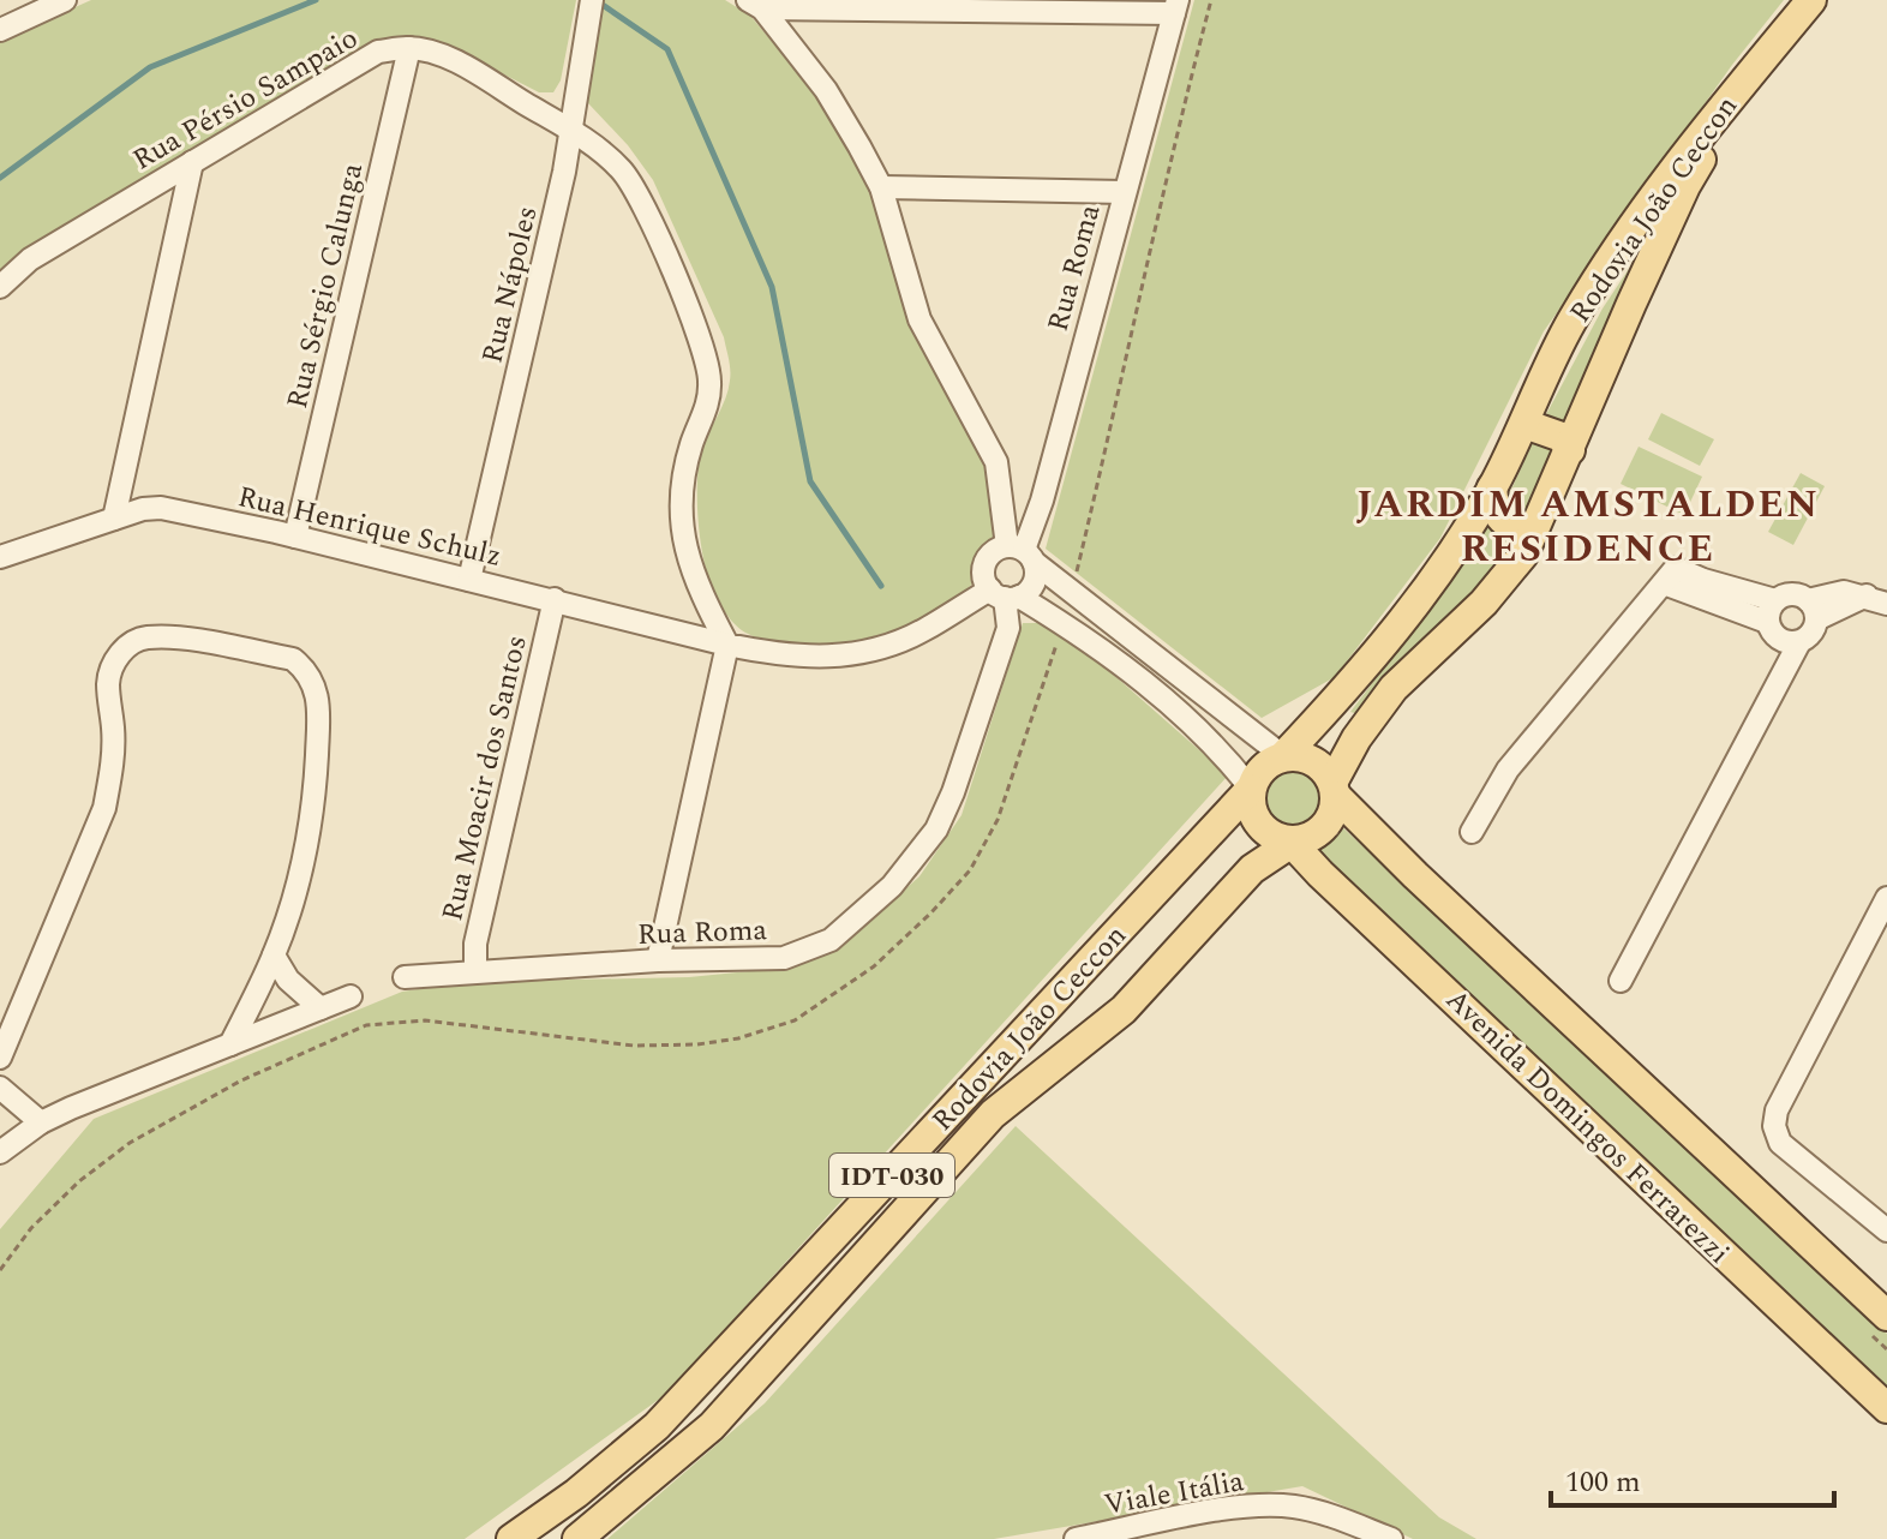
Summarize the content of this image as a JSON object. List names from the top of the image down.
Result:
{
  "streets": {
    "main road": ["Rodovia João Ceccon", "Avenida Domingos Ferrarezzi", "IDT-030"],
    "street": [
      "Rua Pérsio Sampaio",
      "Rua Roma",
      "Rua Nápoles",
      "Rua Sérgio Calunga",
      "Rua Henrique Schulz",
      "Rua Moacir dos Santos",
      "Viale Itália"
    ]
  },
  "crossings": [
    ["Rua Pérsio Sampaio", "Rua Sérgio Calunga"],
    ["Rodovia João Ceccon", "Avenida Domingos Ferrarezzi"],
    ["Rua Roma", "Rua Moacir dos Santos"],
    ["Rua Nápoles", "Rua Henrique Schulz"],
    ["Rua Sérgio Calunga", "Rua Henrique Schulz"],
    ["Rua Henrique Schulz", "Rua Moacir dos Santos"]
  ],
  "districts": ["JARDIM AMSTALDEN RESIDENCE"],
  "scale_bar": "100 m"
}
